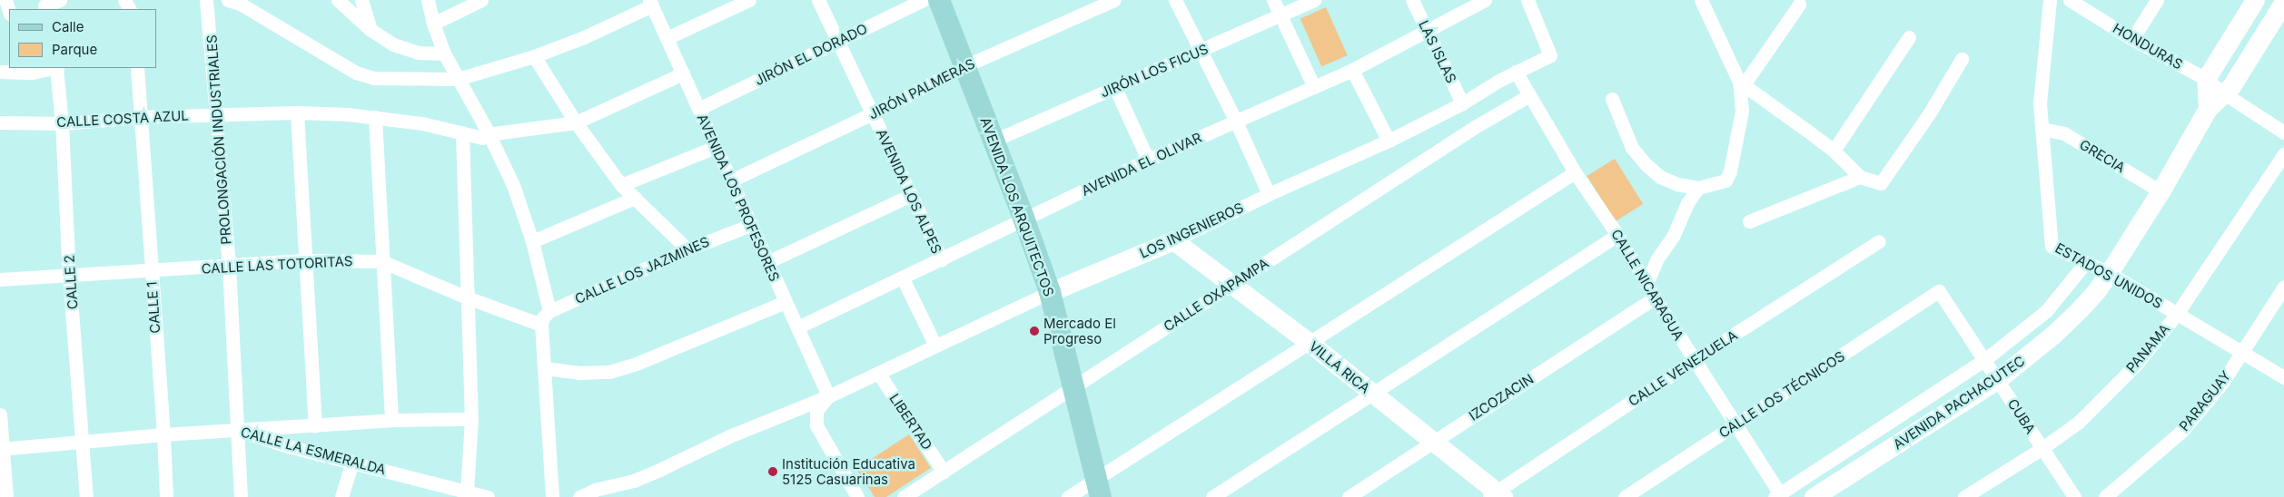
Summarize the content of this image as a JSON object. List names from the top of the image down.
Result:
{
  "streets": {
    "main road": [
      "AVENIDA LOS ARQUITECTOS",
      "LOS INGENIEROS",
      "VILLA RICA",
      "AVENIDA PACHACUTEC"
    ],
    "street": [
      "HONDURAS",
      "LAS ISLAS",
      "JIRÓN EL DORADO",
      "JIRÓN LOS FICUS",
      "JIRÓN PALMERAS",
      "CALLE COSTA AZUL",
      "PROLONGACIÓN INDUSTRIALES",
      "GRECIA",
      "AVENIDA EL OLIVAR",
      "AVENIDA LOS ALPES",
      "AVENIDA LOS PROFESORES",
      "CALLE LAS TOTORITAS",
      "CALLE LOS JAZMINES",
      "ESTADOS UNIDOS",
      "CALLE 2",
      "CALLE NICARAGUA",
      "CALLE OXAPAMPA",
      "CALLE 1",
      "PANAMA",
      "CALLE VENEZUELA",
      "CALLE LOS TÉCNICOS",
      "IZCOZACIN",
      "PARAGUAY",
      "CUBA",
      "LIBERTAD",
      "CALLE LA ESMERALDA"
    ]
  },
  "crossings": [
    ["HONDURAS", "AVENIDA PACHACUTEC"],
    ["LAS ISLAS", "AVENIDA EL OLIVAR"],
    ["LAS ISLAS", "LOS INGENIEROS"],
    ["JIRÓN EL DORADO", "AVENIDA LOS ALPES"],
    ["JIRÓN EL DORADO", "AVENIDA LOS PROFESORES"],
    ["JIRÓN LOS FICUS", "AVENIDA LOS ARQUITECTOS"],
    ["JIRÓN PALMERAS", "AVENIDA LOS ALPES"],
    ["JIRÓN PALMERAS", "AVENIDA LOS PROFESORES"],
    ["JIRÓN PALMERAS", "AVENIDA LOS ARQUITECTOS"],
    ["CALLE COSTA AZUL", "PROLONGACIÓN INDUSTRIALES"],
    ["CALLE COSTA AZUL", "AVENIDA LOS PROFESORES"],
    ["CALLE COSTA AZUL", "CALLE 2"],
    ["CALLE COSTA AZUL", "CALLE 1"],
    ["PROLONGACIÓN INDUSTRIALES", "CALLE LAS TOTORITAS"],
    ["PROLONGACIÓN INDUSTRIALES", "CALLE LA ESMERALDA"],
    ["GRECIA", "ESTADOS UNIDOS"],
    ["GRECIA", "AVENIDA PACHACUTEC"],
    ["AVENIDA EL OLIVAR", "AVENIDA LOS ALPES"],
    ["AVENIDA EL OLIVAR", "AVENIDA LOS PROFESORES"],
    ["AVENIDA EL OLIVAR", "AVENIDA LOS ARQUITECTOS"],
    ["AVENIDA LOS PROFESORES", "LOS INGENIEROS"],
    ["AVENIDA LOS PROFESORES", "CALLE LOS JAZMINES"],
    ["AVENIDA LOS ARQUITECTOS", "LOS INGENIEROS"],
    ["AVENIDA LOS ARQUITECTOS", "CALLE OXAPAMPA"],
    ["LOS INGENIEROS", "CALLE NICARAGUA"],
    ["LOS INGENIEROS", "VILLA RICA"],
    ["LOS INGENIEROS", "LIBERTAD"],
    ["CALLE LAS TOTORITAS", "CALLE 2"],
    ["CALLE LAS TOTORITAS", "CALLE 1"],
    ["ESTADOS UNIDOS", "PANAMA"],
    ["ESTADOS UNIDOS", "PARAGUAY"],
    ["ESTADOS UNIDOS", "AVENIDA PACHACUTEC"],
    ["CALLE 2", "CALLE LA ESMERALDA"],
    ["CALLE NICARAGUA", "CALLE OXAPAMPA"],
    ["CALLE NICARAGUA", "CALLE VENEZUELA"],
    ["CALLE NICARAGUA", "CALLE LOS TÉCNICOS"],
    ["CALLE NICARAGUA", "IZCOZACIN"],
    ["CALLE NICARAGUA", "AVENIDA PACHACUTEC"],
    ["CALLE OXAPAMPA", "VILLA RICA"],
    ["CALLE OXAPAMPA", "LIBERTAD"],
    ["CALLE 1", "CALLE LA ESMERALDA"],
    ["PANAMA", "CUBA"],
    ["VILLA RICA", "CALLE VENEZUELA"],
    ["VILLA RICA", "IZCOZACIN"],
    ["CALLE LOS TÉCNICOS", "CUBA"],
    ["AVENIDA PACHACUTEC", "CUBA"]
  ],
  "places": ["Mercado El Progreso", "Institución Educativa 5125 Casuarinas"],
  "legend": ["Calle", "Parque"]
}
